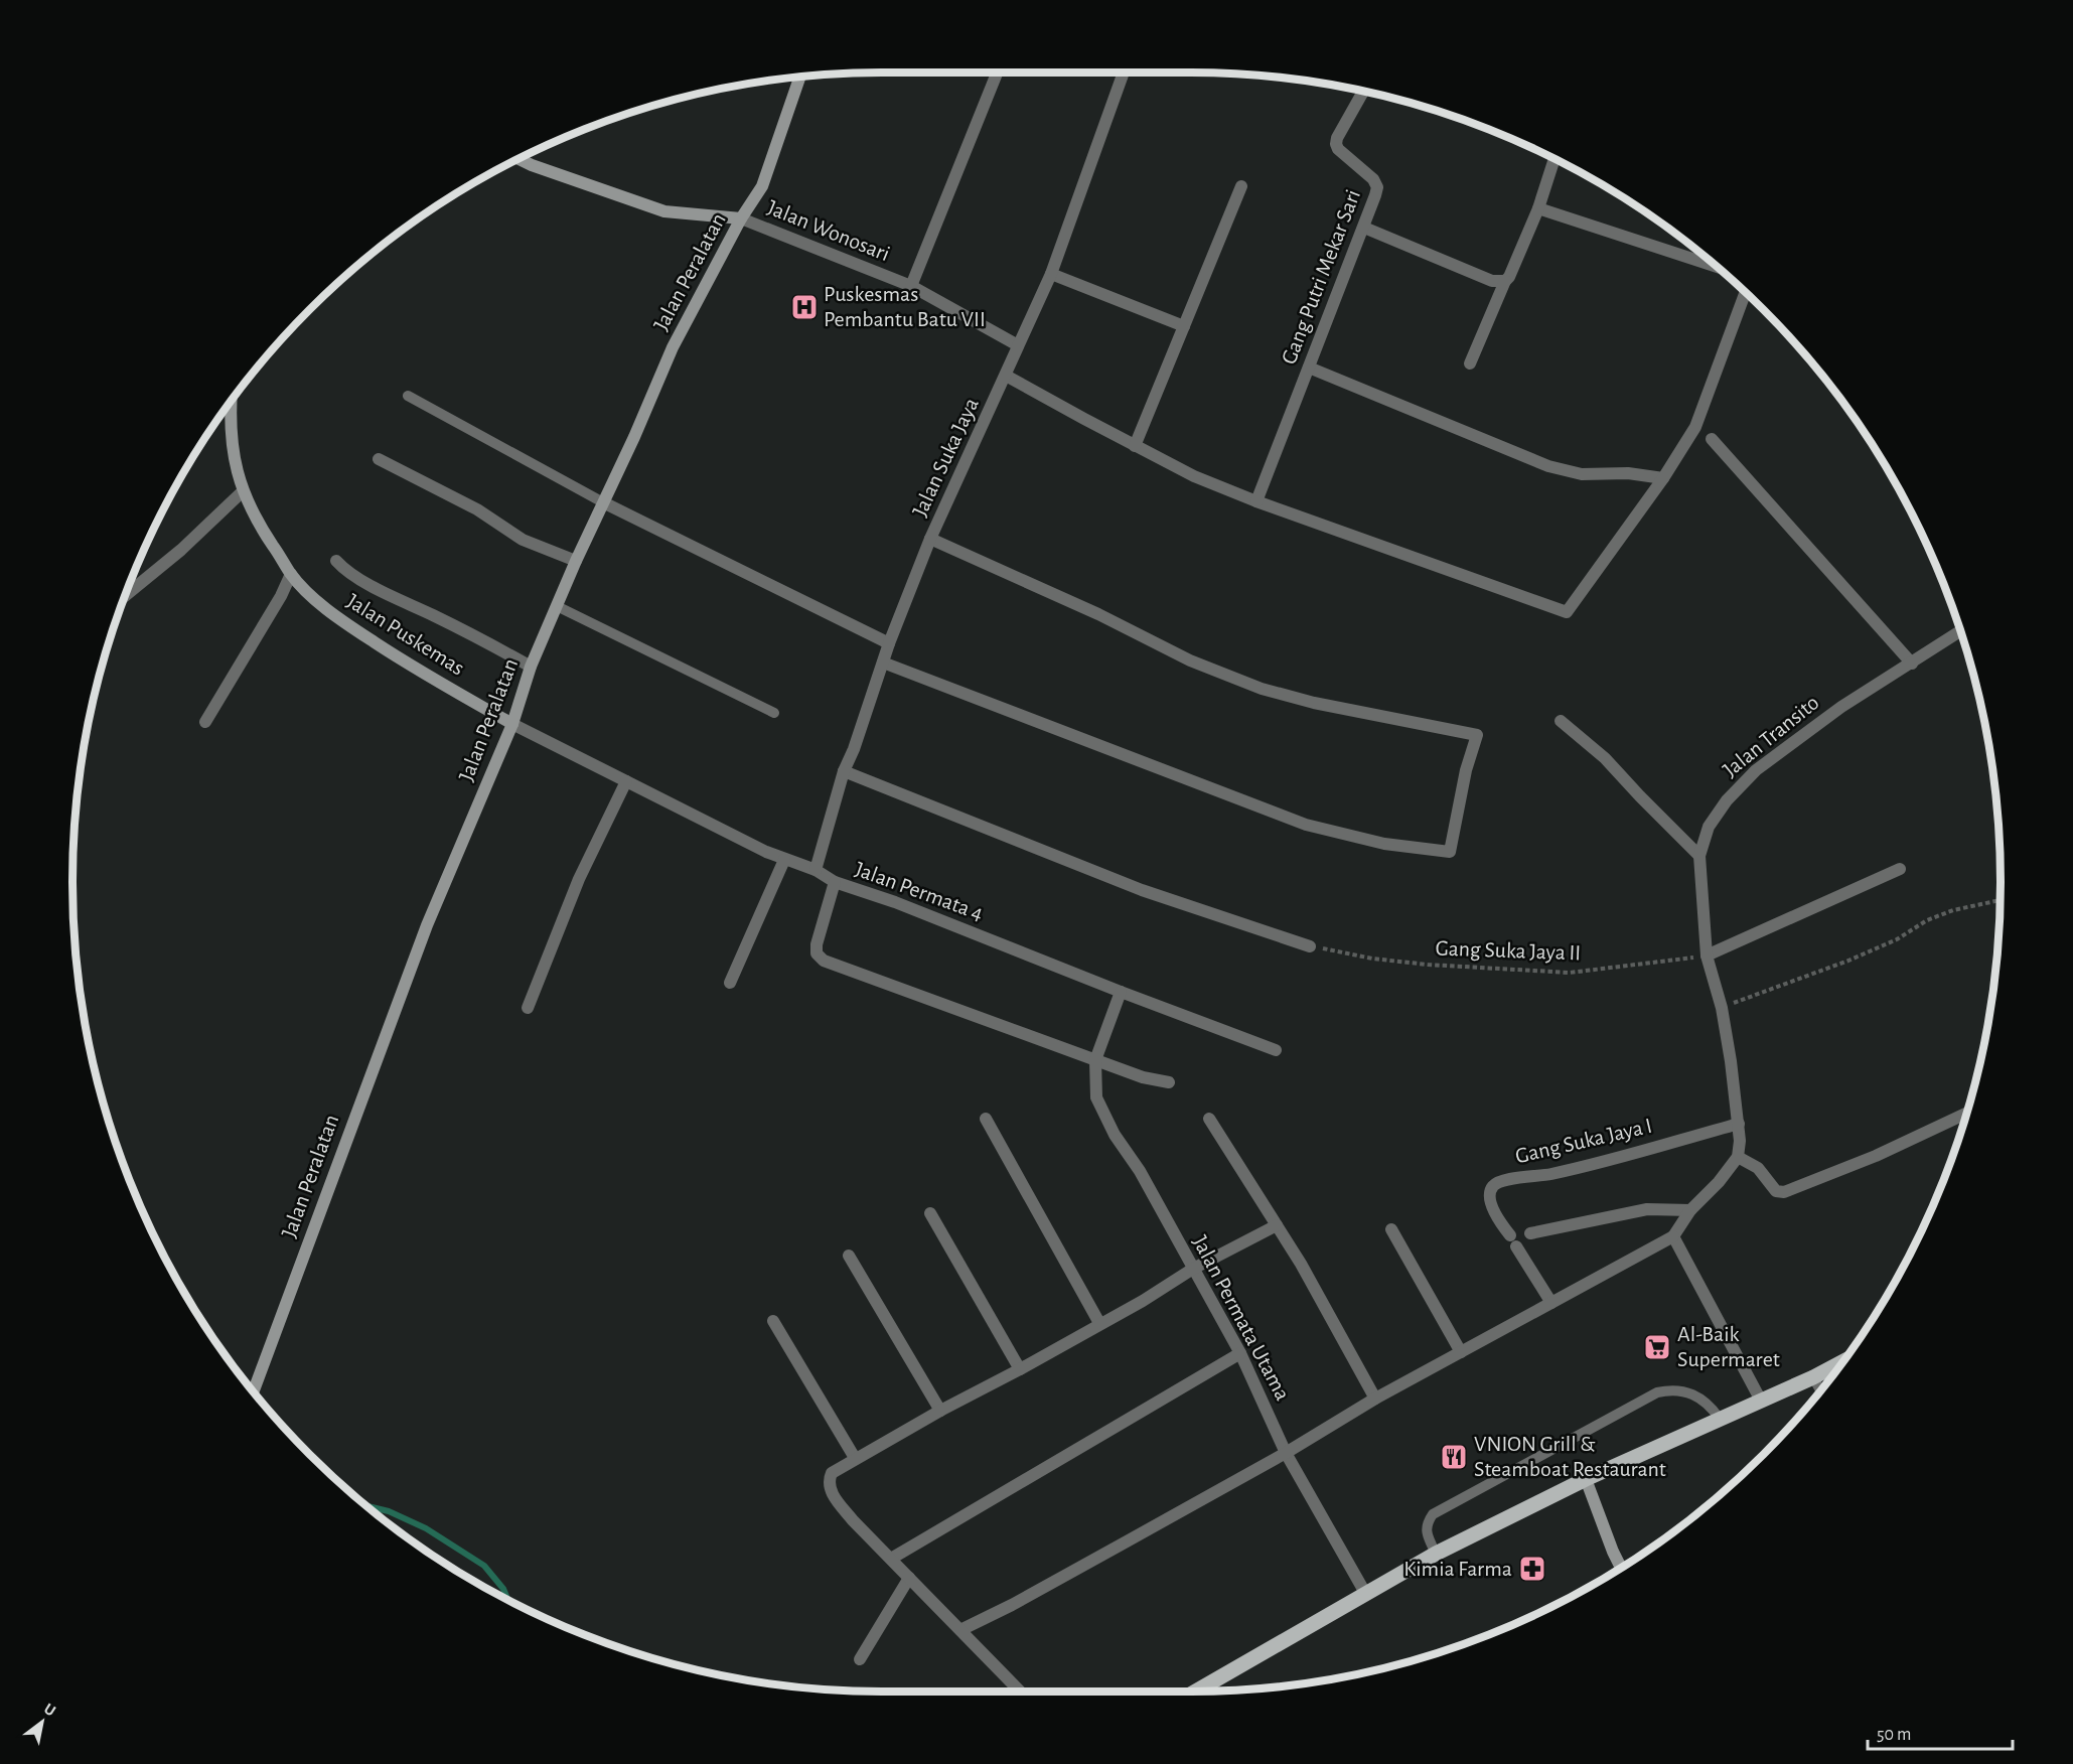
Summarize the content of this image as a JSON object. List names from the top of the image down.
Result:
{
  "streets": {
    "street": [
      "Jalan Wonosari",
      "Jalan Peralatan",
      "Gang Putri Mekar Sari",
      "Jalan Suka Jaya",
      "Jalan Puskemas",
      "Jalan Transito",
      "Jalan Permata 4",
      "Gang Suka Jaya I",
      "Jalan Permata Utama"
    ],
    "path": ["Gang Suka Jaya II"]
  },
  "crossings": [
    ["Jalan Wonosari", "Jalan Peralatan"],
    ["Jalan Wonosari", "Jalan Suka Jaya"],
    ["Jalan Peralatan", "Jalan Puskemas"],
    ["Jalan Suka Jaya", "Jalan Puskemas"],
    ["Jalan Puskemas", "Jalan Permata 4"],
    ["Jalan Transito", "Gang Suka Jaya II"],
    ["Jalan Transito", "Gang Suka Jaya I"],
    ["Jalan Permata 4", "Jalan Permata Utama"]
  ],
  "places": {
    "hospital": ["Puskesmas Pembantu Batu VII"],
    "supermarket": ["Al-Baik Supermaret"],
    "restaurant": ["VNION Grill & Steamboat Restaurant"],
    "pharmacy": ["Kimia Farma"]
  },
  "scale_bar": "50 m",
  "north": "top right"
}
